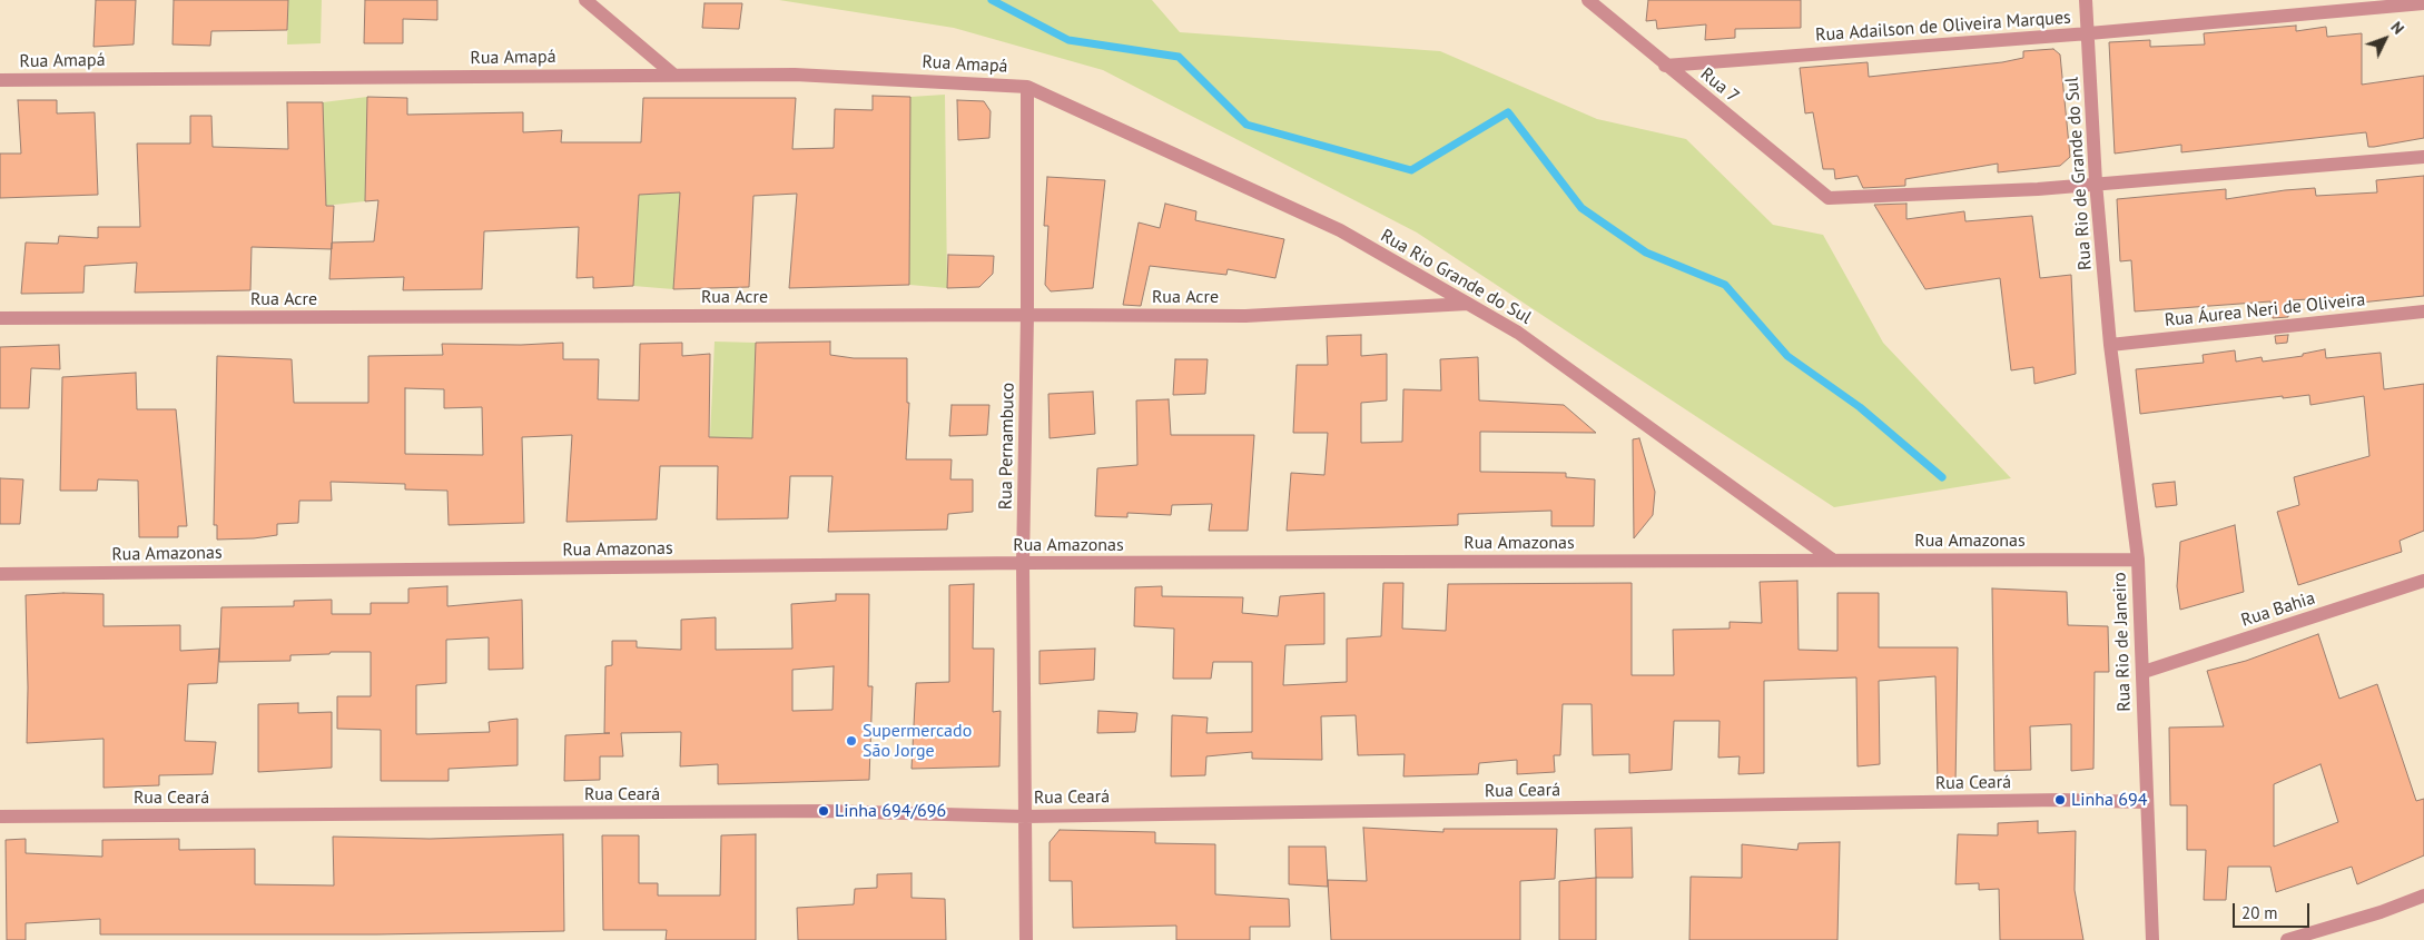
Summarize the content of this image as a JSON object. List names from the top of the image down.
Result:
{
  "streets": {
    "street": [
      "Rua Adailson de Oliveira Marques",
      "Rua Amapá",
      "Rua 7",
      "Rua Rio de Grande do Sul",
      "Rua Rio Grande do Sul",
      "Rua Acre",
      "Rua Áurea Neri de Oliveira",
      "Rua Pernambuco",
      "Rua Amazonas",
      "Rua Bahia",
      "Rua Rio de Janeiro",
      "Rua Ceará"
    ]
  },
  "crossings": [
    ["Rua Adailson de Oliveira Marques", "Rua 7"],
    ["Rua Adailson de Oliveira Marques", "Rua Rio de Grande do Sul"],
    ["Rua Amapá", "Rua Rio Grande do Sul"],
    ["Rua Amapá", "Rua Pernambuco"],
    ["Rua 7", "Rua Rio de Grande do Sul"],
    ["Rua Rio de Grande do Sul", "Rua Áurea Neri de Oliveira"],
    ["Rua Rio de Grande do Sul", "Rua Rio de Janeiro"],
    ["Rua Rio Grande do Sul", "Rua Acre"],
    ["Rua Rio Grande do Sul", "Rua Pernambuco"],
    ["Rua Rio Grande do Sul", "Rua Amazonas"],
    ["Rua Acre", "Rua Pernambuco"],
    ["Rua Áurea Neri de Oliveira", "Rua Rio de Janeiro"],
    ["Rua Pernambuco", "Rua Amazonas"],
    ["Rua Pernambuco", "Rua Ceará"],
    ["Rua Amazonas", "Rua Rio de Janeiro"],
    ["Rua Bahia", "Rua Rio de Janeiro"],
    ["Rua Rio de Janeiro", "Rua Ceará"]
  ],
  "places": ["Supermercado São Jorge", "Linha 694", "Linha 694/696"],
  "scale_bar": "20 m",
  "north": "top right"
}
